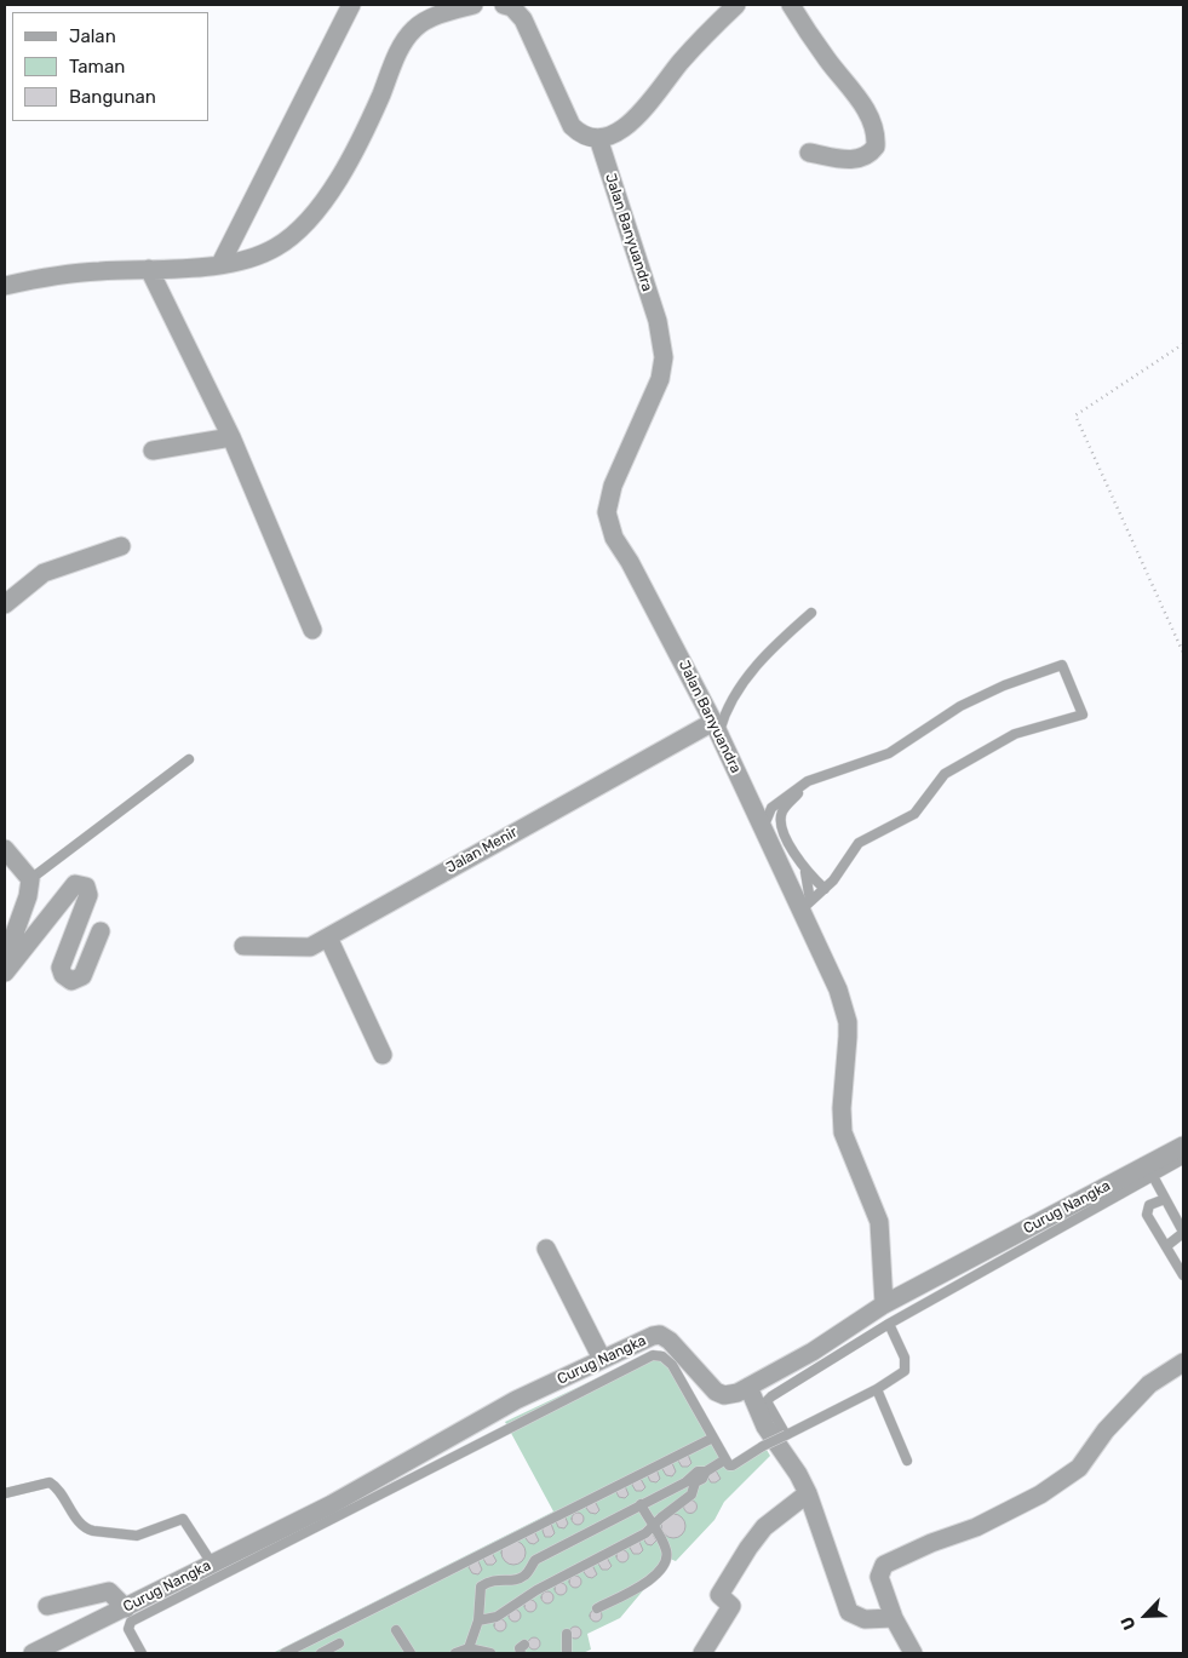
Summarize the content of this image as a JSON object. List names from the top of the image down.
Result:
{
  "streets": {
    "street": ["Jalan Banyuandra", "Jalan Menir", "Curug Nangka"]
  },
  "crossings": [
    ["Jalan Banyuandra", "Jalan Menir"],
    ["Jalan Banyuandra", "Curug Nangka"]
  ],
  "legend": ["Jalan", "Taman", "Bangunan"],
  "north": "bottom left"
}
